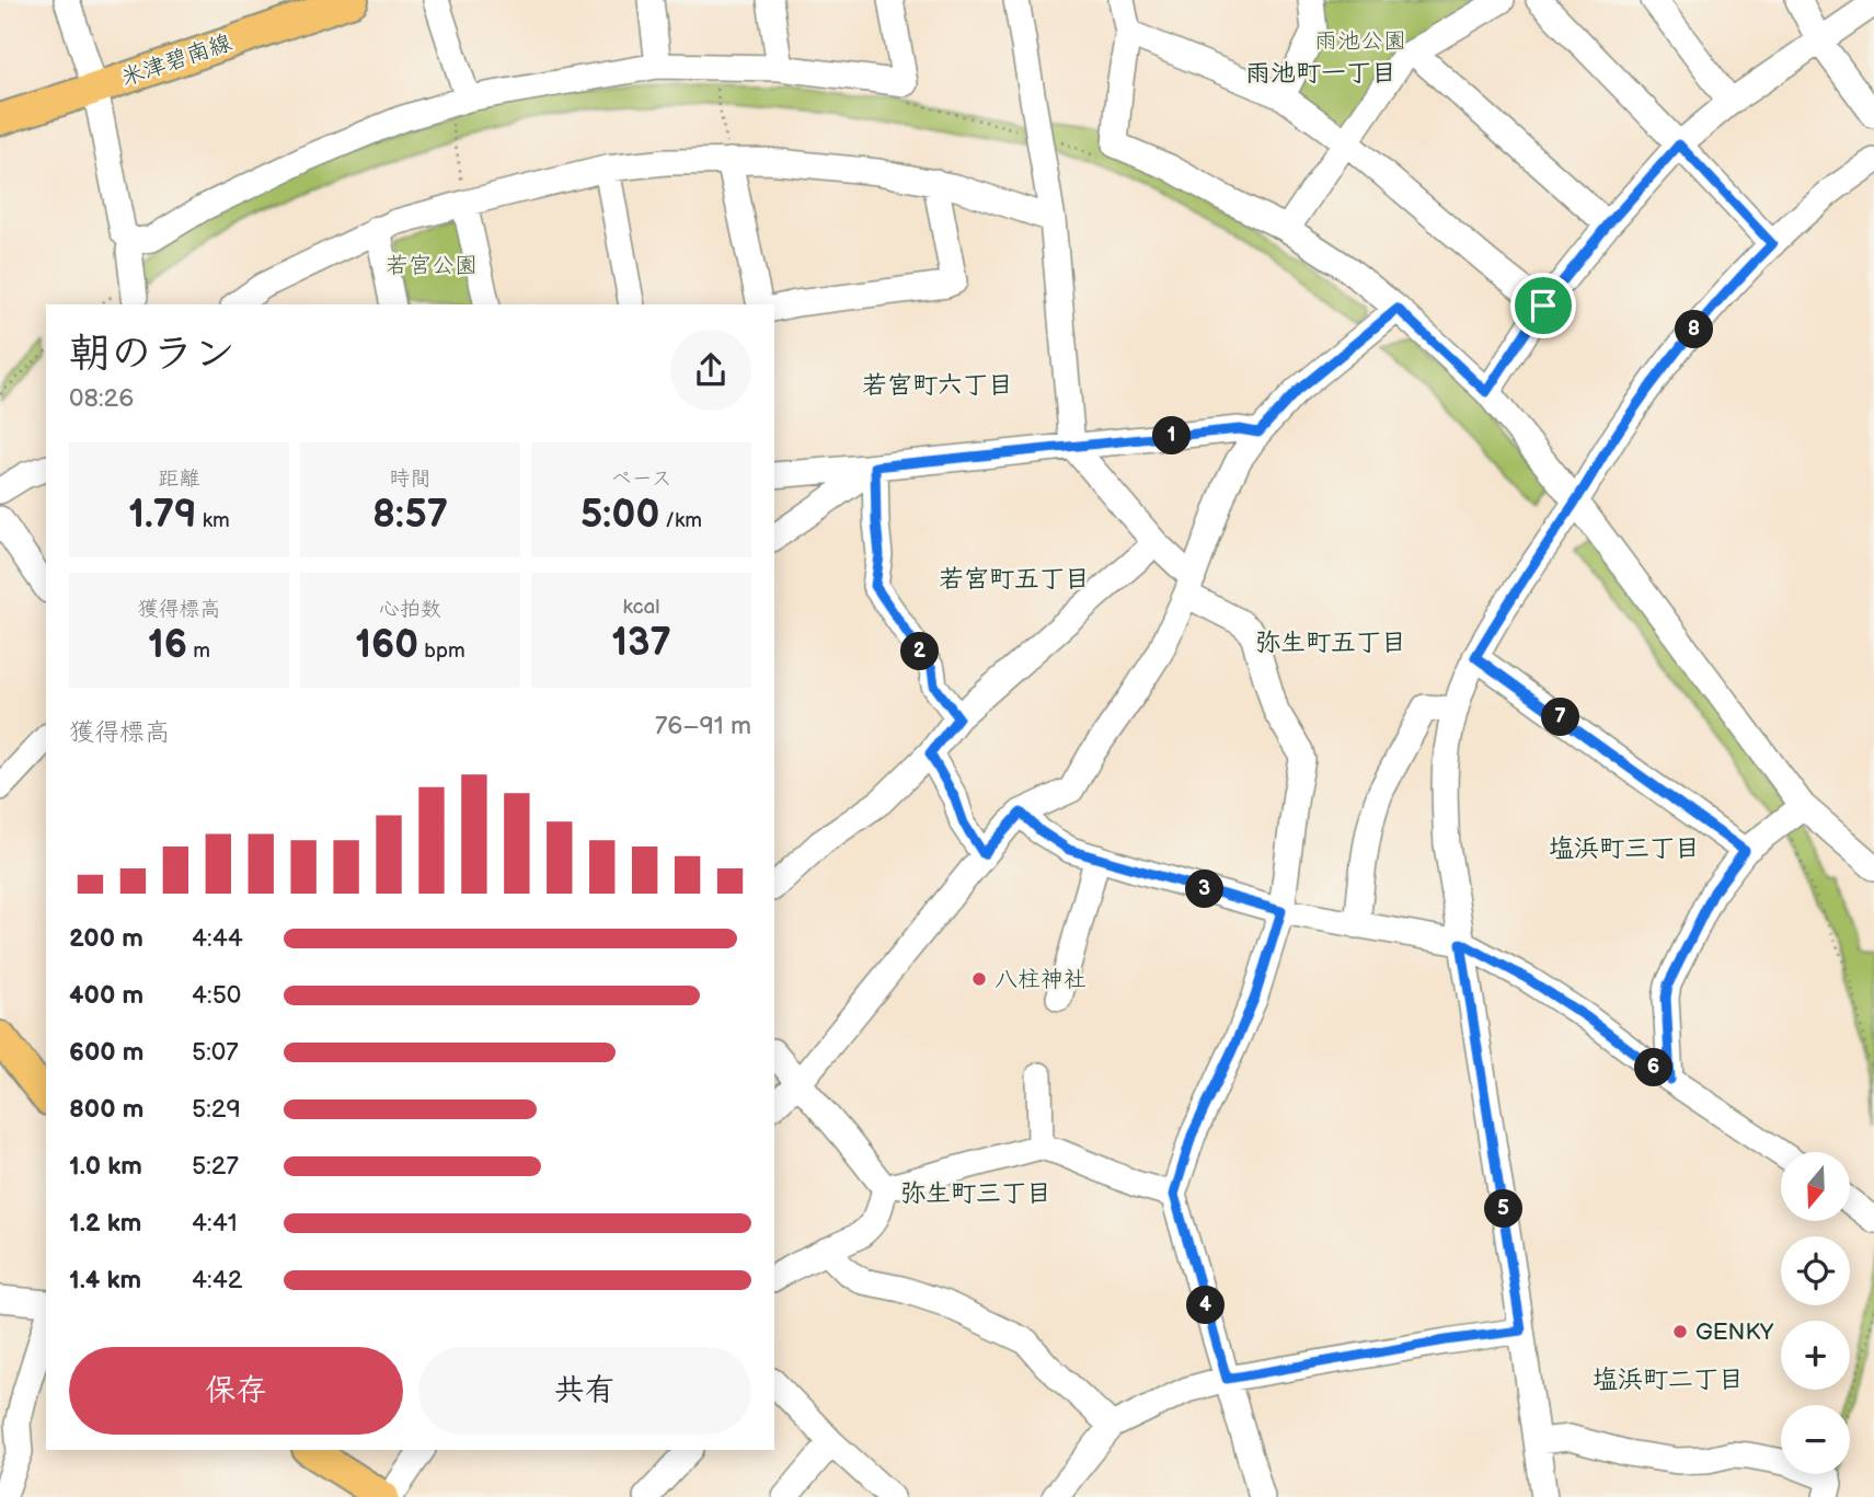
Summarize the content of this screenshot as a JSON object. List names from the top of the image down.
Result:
{
  "streets": {
    "main road": ["米津碧南線"]
  },
  "districts": [
    "雨池町一丁目",
    "若宮町六丁目",
    "若宮町五丁目",
    "弥生町五丁目",
    "塩浜町三丁目",
    "弥生町三丁目",
    "塩浜町二丁目"
  ],
  "parks": ["雨池公園", "若宮公園"],
  "places": ["八柱神社", "GENKY"],
  "north": "bottom",
  "page": {
    "heading": ["朝のラン", "08:26"],
    "pins": [
      "8",
      "1",
      "2",
      "7",
      "3",
      "6",
      "5",
      "4"
    ],
    "stats": [
      ["距離", "1.79 km"],
      ["時間", "8:57"],
      ["ペース", "5:00 /km"],
      ["獲得標高", "16 m"],
      ["心拍数", "160 bpm"],
      ["kcal", "137"]
    ],
    "chart": ["獲得標高", "76–91 m"],
    "list": [
      {
        "name": "200 m",
        "note": "4:44"
      },
      {
        "name": "400 m",
        "note": "4:50"
      },
      {
        "name": "600 m",
        "note": "5:07"
      },
      {
        "name": "800 m",
        "note": "5:29"
      },
      {
        "name": "1.0 km",
        "note": "5:27"
      },
      {
        "name": "1.2 km",
        "note": "4:41"
      },
      {
        "name": "1.4 km",
        "note": "4:42"
      }
    ],
    "map_buttons": ["+", "−"],
    "buttons": ["保存", "共有"]
  }
}
